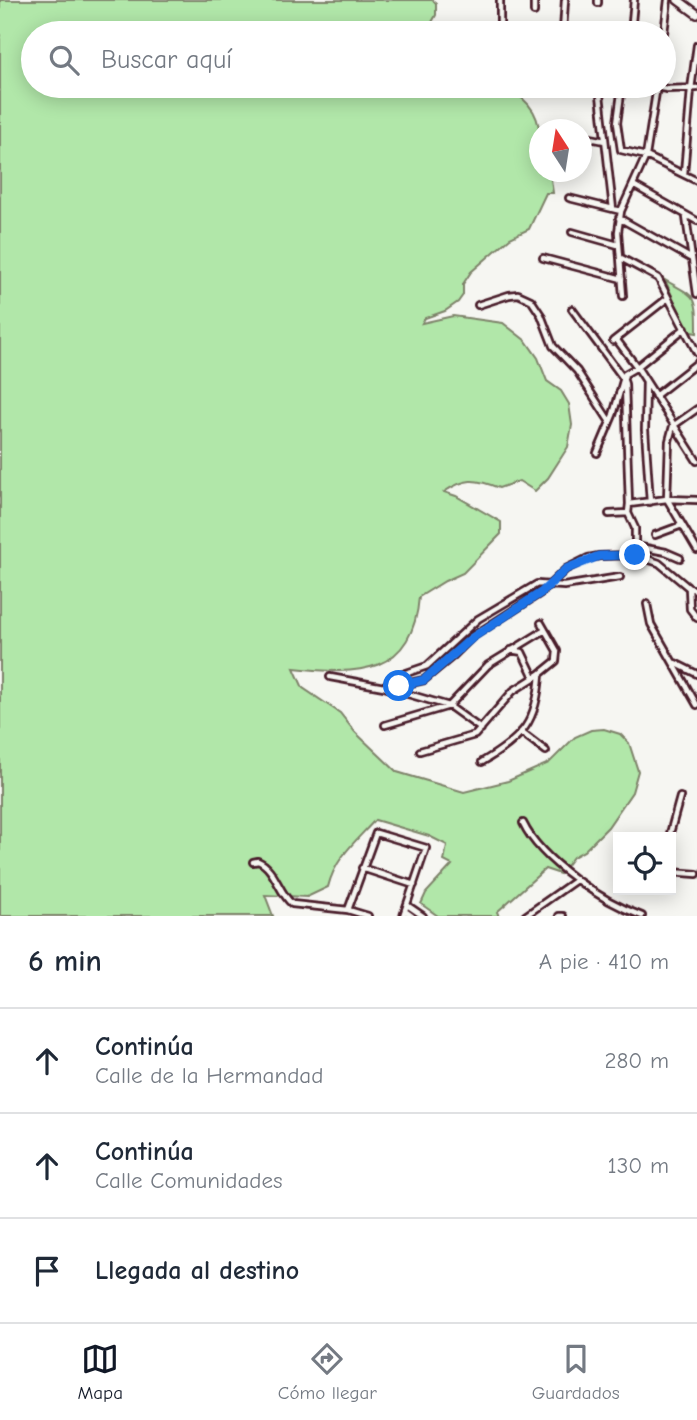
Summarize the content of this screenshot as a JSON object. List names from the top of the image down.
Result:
{
  "north": "top",
  "page": {
    "search": "Buscar aquí",
    "heading": ["6 min", "A pie · 410 m"],
    "list": [
      ["Continúa", "Calle de la Hermandad", "280 m"],
      ["Continúa", "Calle Comunidades", "130 m"],
      "Llegada al destino"
    ],
    "nav": ["Mapa", "Cómo llegar", "Guardados"]
  }
}
